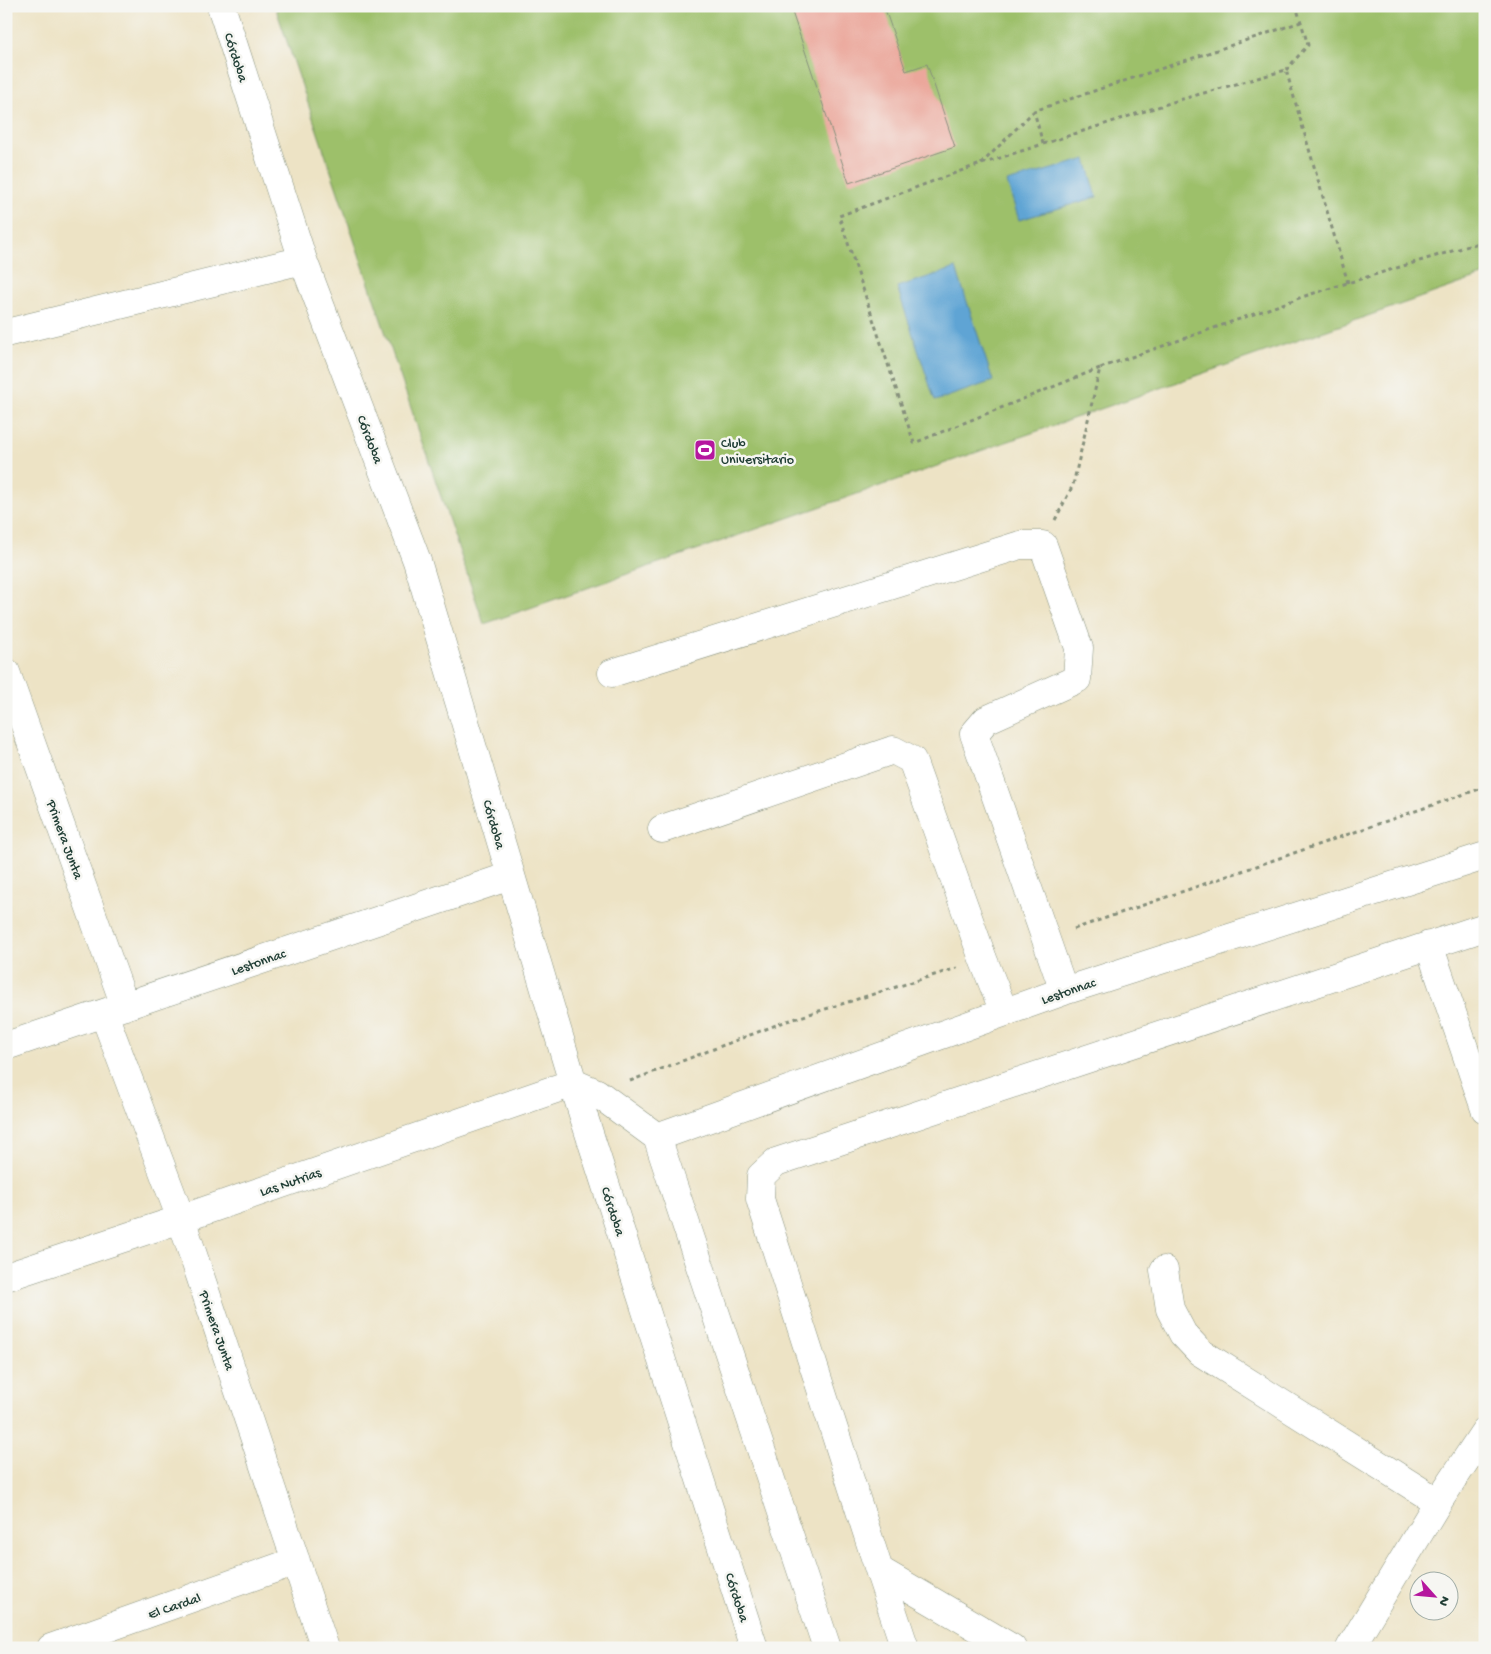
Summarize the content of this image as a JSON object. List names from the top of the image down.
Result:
{
  "streets": {
    "street": [
      "Córdoba",
      "Primera Junta",
      "Lestonnac",
      "Las Nutrias",
      "El Cardal"
    ]
  },
  "crossings": [
    ["Córdoba", "Lestonnac"],
    ["Córdoba", "Las Nutrias"],
    ["Primera Junta", "Lestonnac"],
    ["Primera Junta", "Las Nutrias"],
    ["Primera Junta", "El Cardal"]
  ],
  "places": {
    "sports": ["Club Universitario"]
  },
  "north": "bottom right"
}
